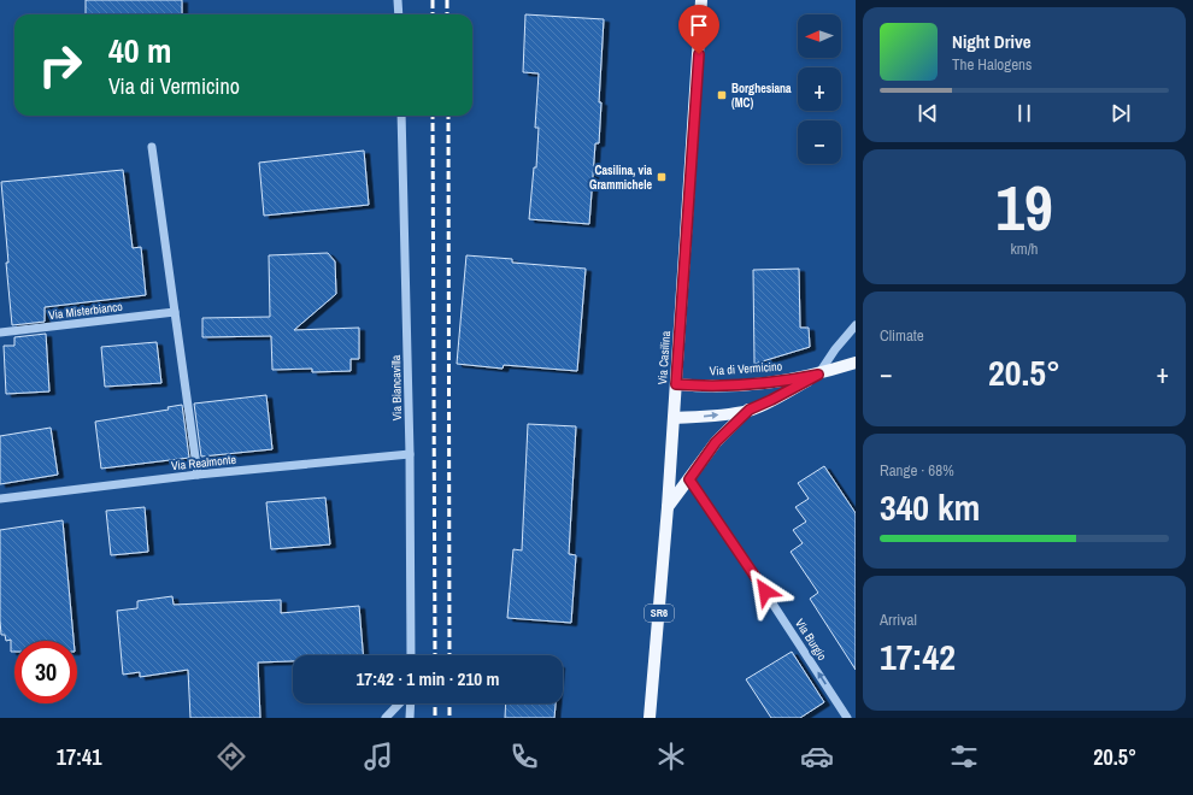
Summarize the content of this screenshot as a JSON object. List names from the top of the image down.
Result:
{
  "streets": {
    "main road": ["Via Casilina", "Via di Vermicino", "SR6"],
    "street": [
      "Via Misterbianco",
      "Via Biancavilla",
      "Via Realmonte",
      "Via Burgio"
    ]
  },
  "crossings": [
    ["Via Casilina", "Via di Vermicino"],
    ["Via di Vermicino", "Via Burgio"],
    ["Via Biancavilla", "Via Realmonte"]
  ],
  "one_way": ["Via Burgio"],
  "places": {
    "transit": ["Borghesiana (MC)", "Casilina, via Grammichele"]
  },
  "north": "left",
  "page": {
    "map_buttons": ["+", "−"],
    "turn": ["40 m", "Via di Vermicino"],
    "song": ["Night Drive", "The Halogens"],
    "tile": [
      ["19", "km/h"],
      "Climate",
      ["Range · 68%", "340 km"],
      ["Arrival", "17:42"]
    ],
    "heat": ["−", "20.5°", "+"],
    "limit": "30",
    "trip": "17:42 · 1 min · 210 m",
    "tabs": ["17:41", "20.5°"]
  }
}
